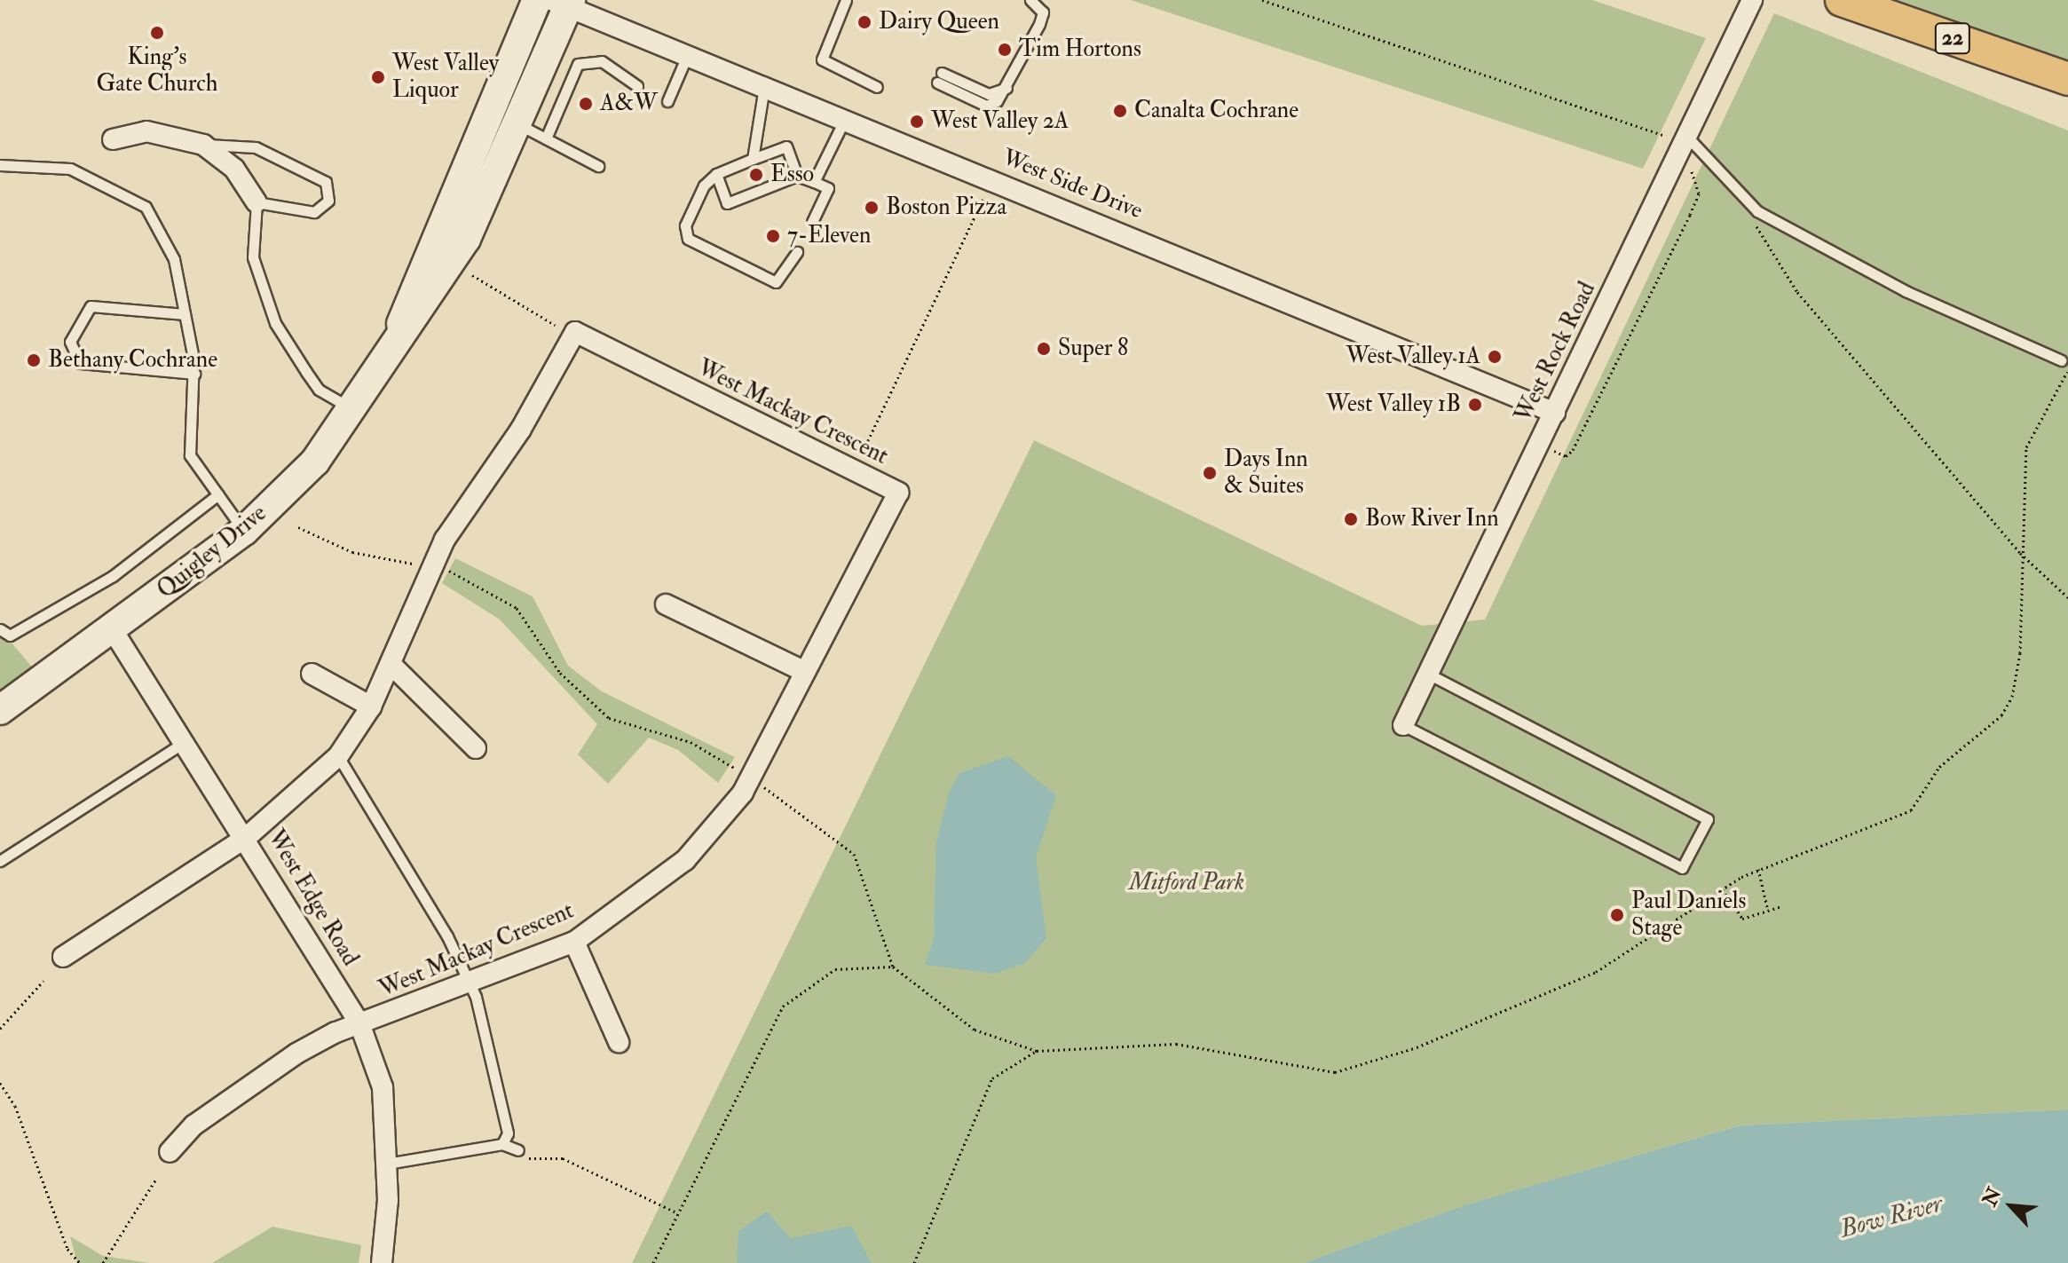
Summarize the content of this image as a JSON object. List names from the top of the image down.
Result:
{
  "streets": {
    "main road": ["22"],
    "street": [
      "West Side Drive",
      "West Rock Road",
      "West Mackay Crescent",
      "Quigley Drive",
      "West Edge Road"
    ]
  },
  "crossings": [
    ["West Side Drive", "West Rock Road"],
    ["West Side Drive", "Quigley Drive"],
    ["West Mackay Crescent", "West Edge Road"],
    ["Quigley Drive", "West Edge Road"]
  ],
  "water": ["Bow River"],
  "parks": ["Mitford Park"],
  "places": [
    "Dairy Queen",
    "King's Gate Church",
    "Tim Hortons",
    "West Valley Liquor",
    "A&W",
    "Canalta Cochrane",
    "West Valley 2A",
    "Esso",
    "Boston Pizza",
    "7-Eleven",
    "Super 8",
    "West Valley 1A",
    "Bethany Cochrane",
    "West Valley 1B",
    "Days Inn & Suites",
    "Bow River Inn",
    "Paul Daniels Stage"
  ],
  "north": "top left"
}
